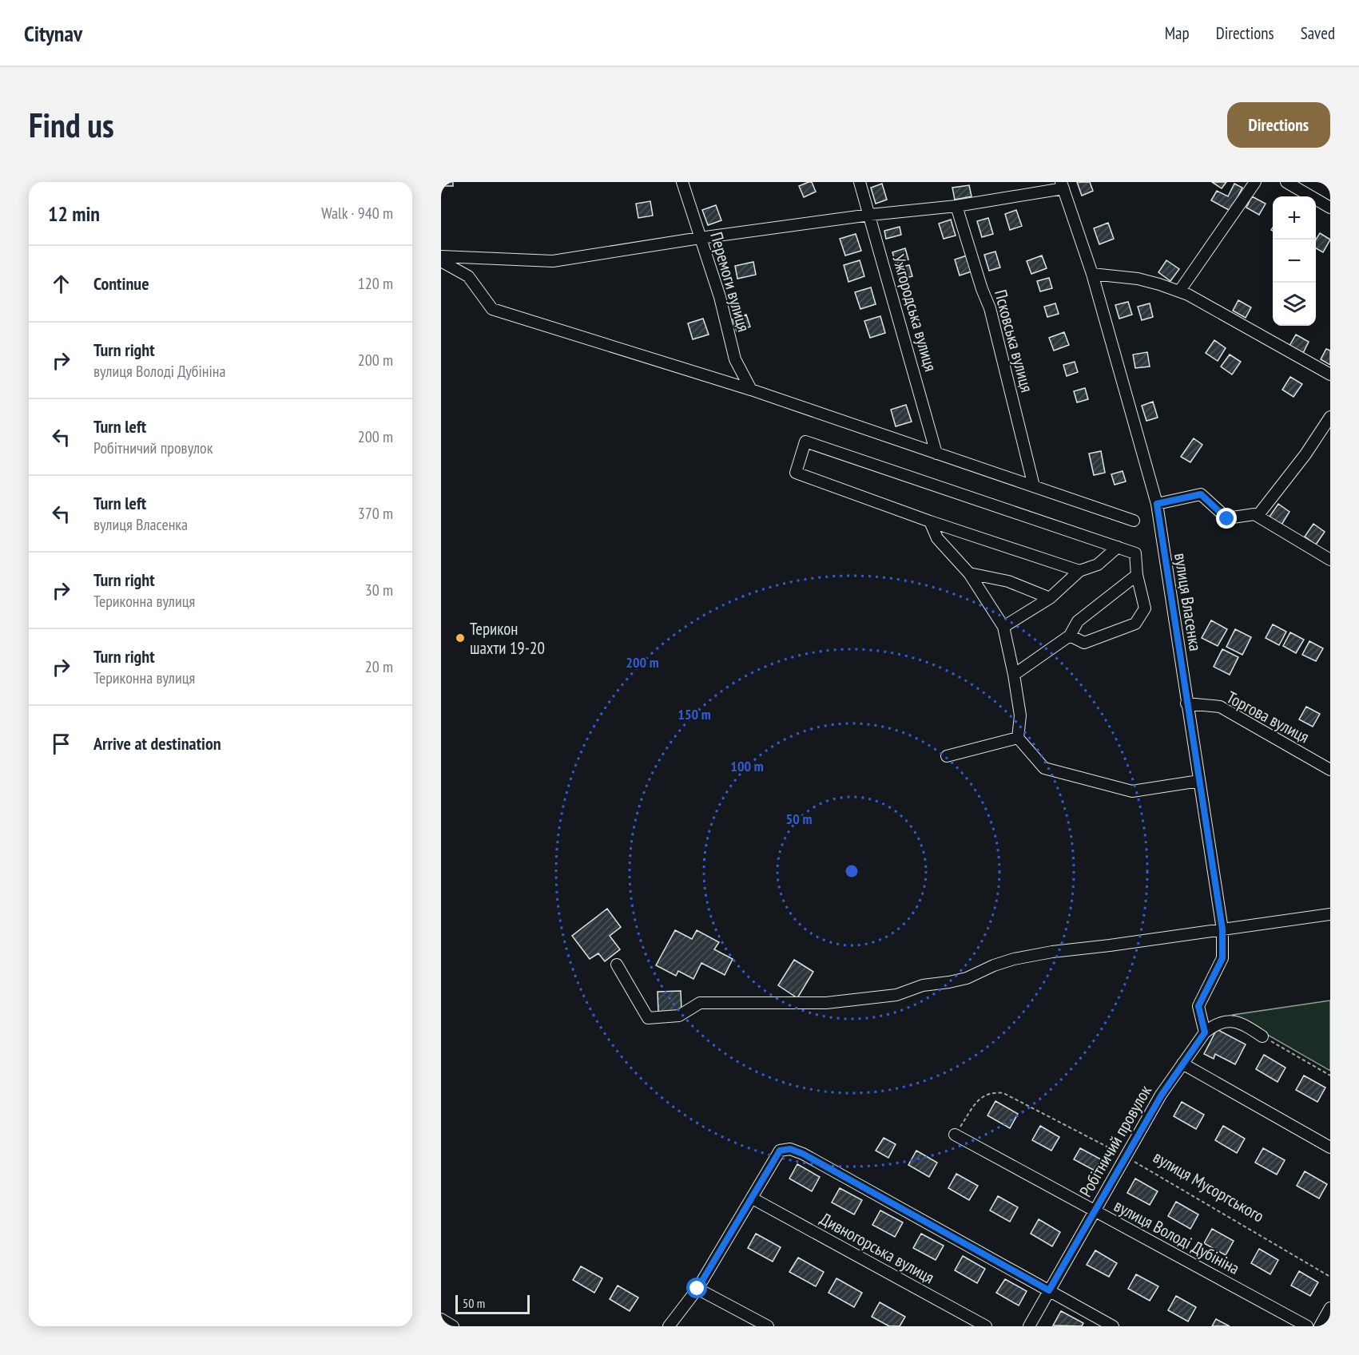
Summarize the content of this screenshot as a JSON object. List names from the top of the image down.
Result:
{
  "streets": {
    "street": [
      "Перемоги вулиця",
      "Ужгородська вулиця",
      "Псковська вулиця",
      "вулиця Власенка",
      "Торгова вулиця",
      "Робітничий провулок",
      "вулиця Володі Дубініна",
      "Дивногорська вулиця"
    ],
    "path": ["вулиця Мусоргського"]
  },
  "crossings": [
    ["вулиця Власенка", "Торгова вулиця"],
    ["вулиця Власенка", "Робітничий провулок"],
    ["Робітничий провулок", "вулиця Мусоргського"],
    ["Робітничий провулок", "вулиця Володі Дубініна"],
    ["вулиця Мусоргського", "вулиця Володі Дубініна"]
  ],
  "places": ["Терикон шахти 19-20"],
  "scale_bar": "50 m",
  "page": {
    "header": "Citynav",
    "nav": ["Map", "Directions", "Saved"],
    "buttons": "Directions",
    "title": "Find us",
    "heading": ["12 min", "Walk · 940 m"],
    "map_buttons": ["+", "−"],
    "list": [
      ["Continue", "120 m"],
      ["Turn right", "вулиця Володі Дубініна", "200 m"],
      ["Turn left", "Робітничий провулок", "200 m"],
      ["Turn left", "вулиця Власенка", "370 m"],
      ["Turn right", "Териконна вулиця", "30 m"],
      ["Turn right", "Териконна вулиця", "20 m"],
      "Arrive at destination"
    ],
    "scale": "50 m"
  },
  "rings": [
    "200 m",
    "150 m",
    "100 m",
    "50 m"
  ]
}
